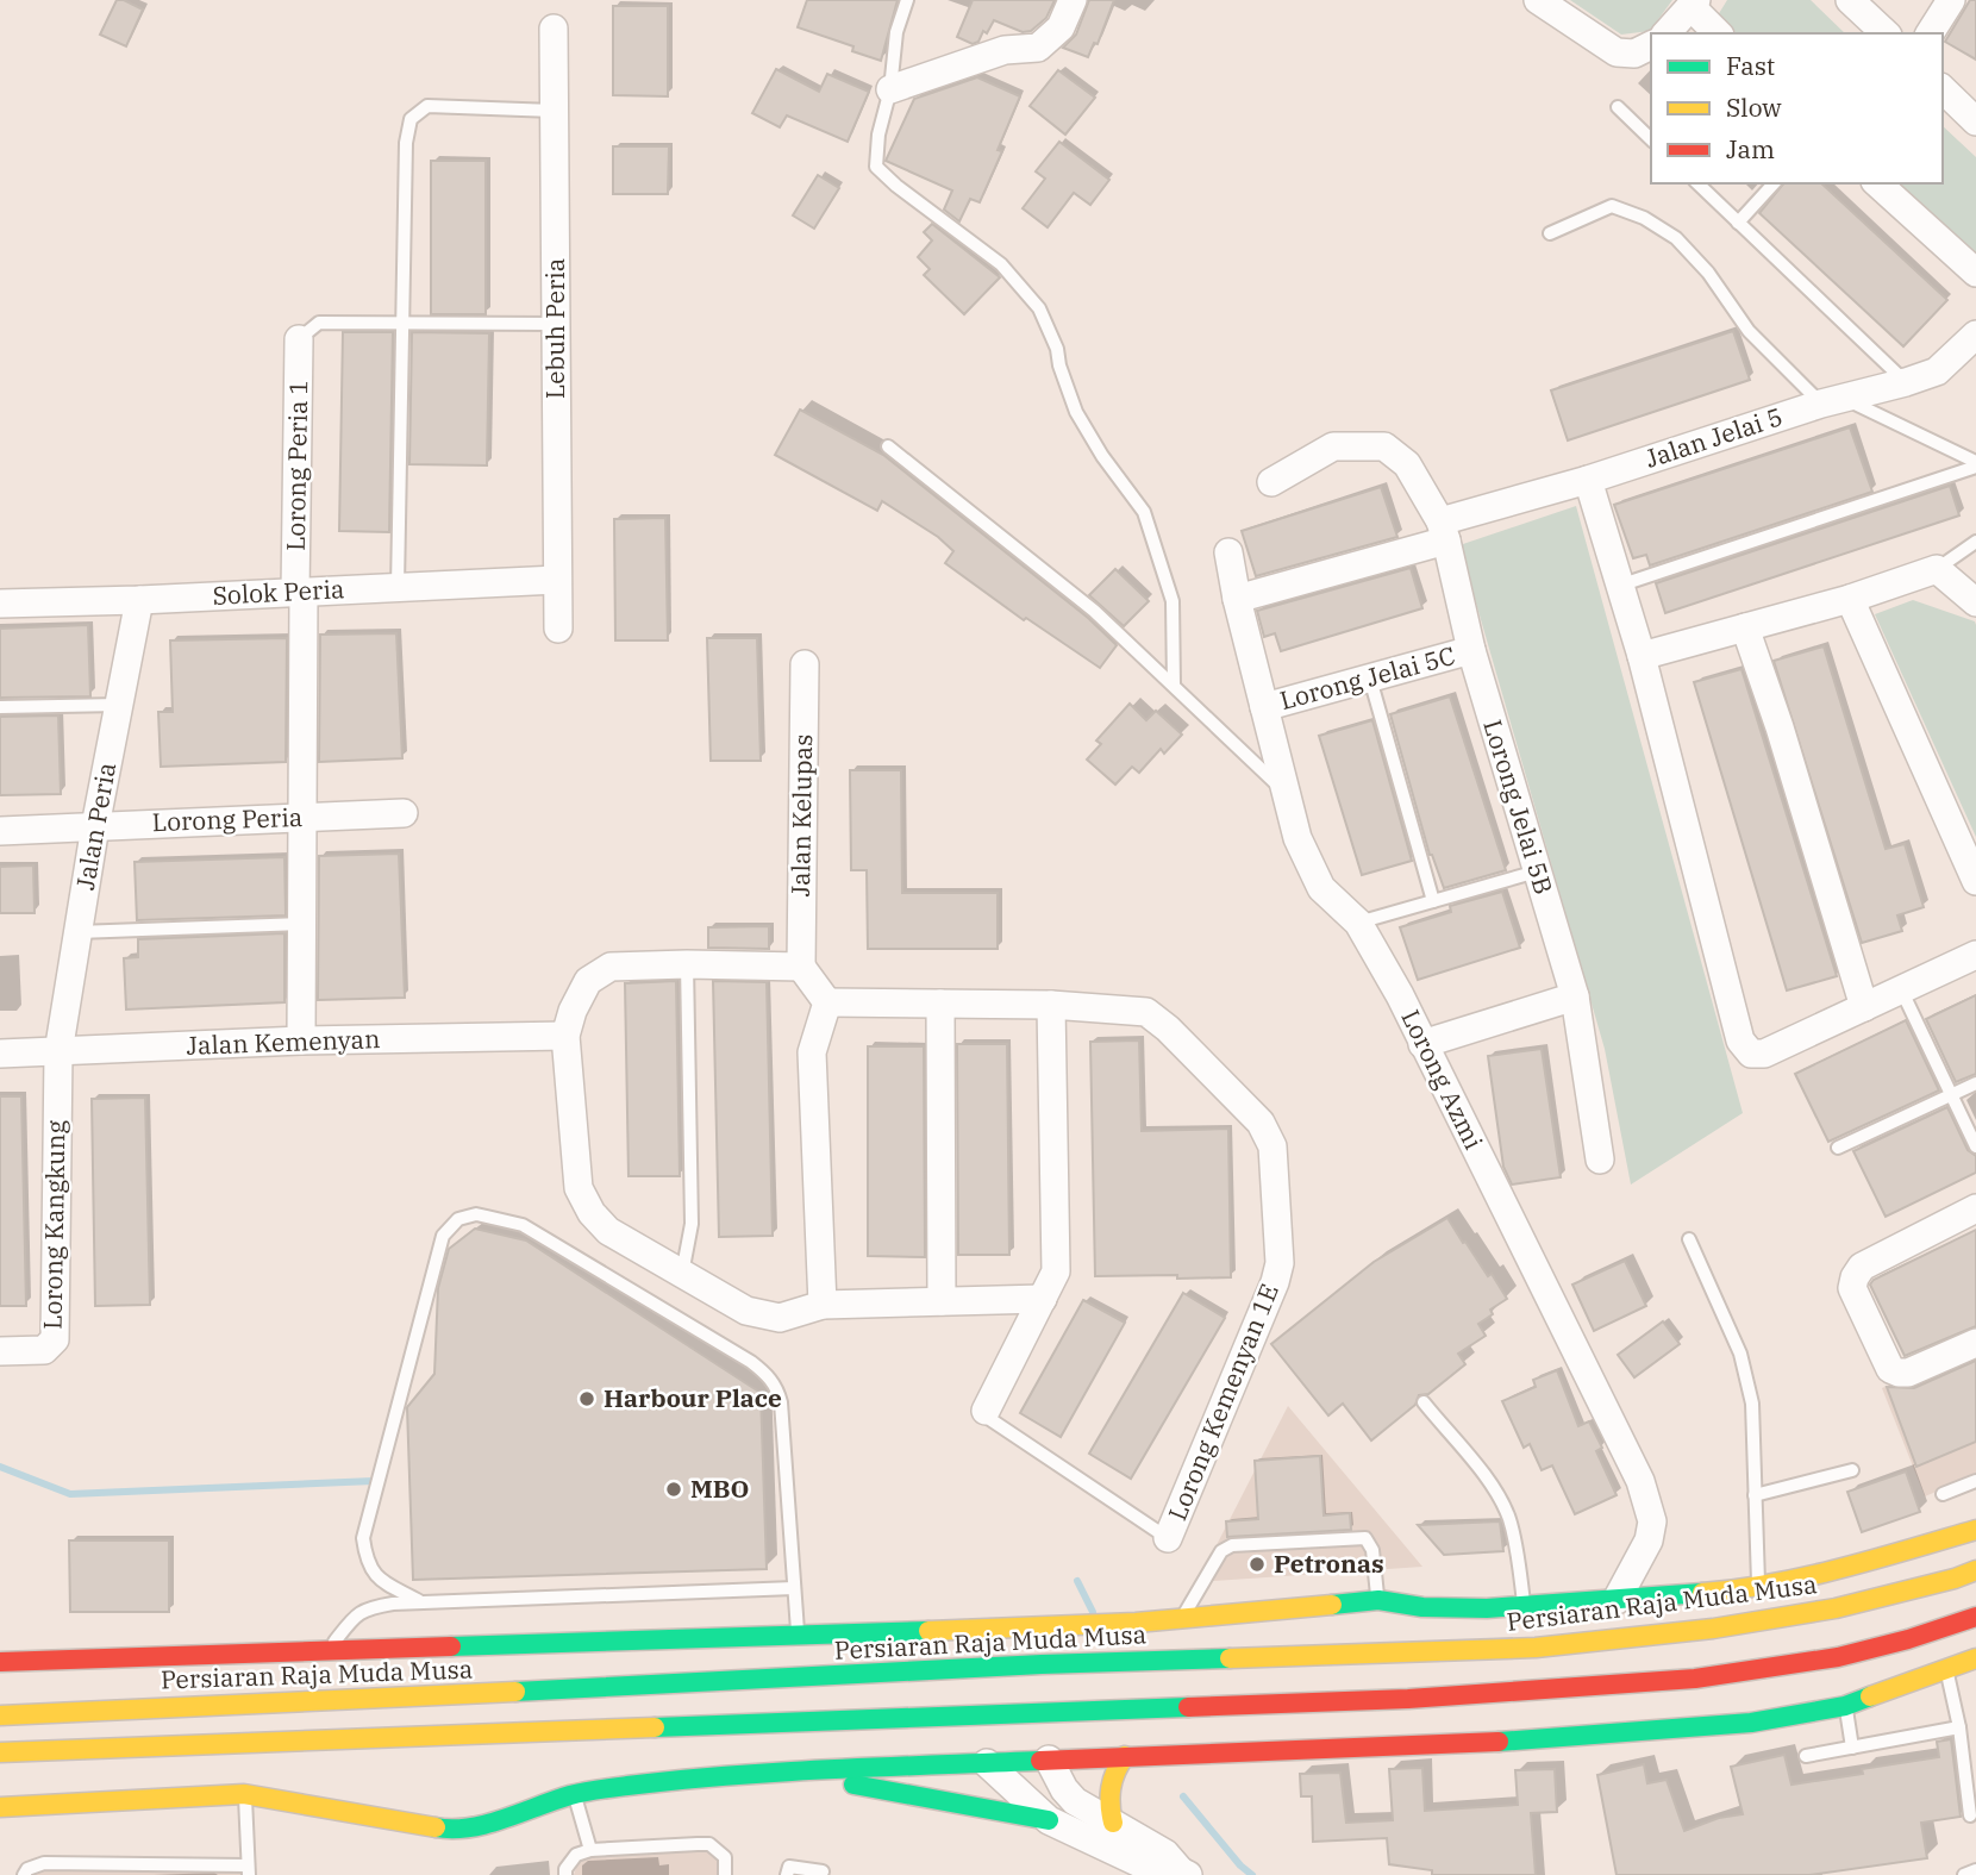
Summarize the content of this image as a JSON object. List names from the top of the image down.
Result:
{
  "streets": {
    "street": [
      "Lebuh Peria",
      "Jalan Jelai 5",
      "Lorong Peria 1",
      "Solok Peria",
      "Lorong Jelai 5C",
      "Lorong Jelai 5B",
      "Jalan Kelupas",
      "Lorong Peria",
      "Jalan Peria",
      "Jalan Kemenyan",
      "Lorong Azmi",
      "Lorong Kangkung",
      "Lorong Kemenyan 1E",
      "Persiaran Raja Muda Musa"
    ]
  },
  "crossings": [
    ["Lebuh Peria", "Solok Peria"],
    ["Jalan Jelai 5", "Lorong Jelai 5B"],
    ["Jalan Jelai 5", "Lorong Azmi"],
    ["Lorong Peria 1", "Solok Peria"],
    ["Lorong Peria 1", "Lorong Peria"],
    ["Lorong Peria 1", "Jalan Kemenyan"],
    ["Solok Peria", "Jalan Peria"],
    ["Lorong Jelai 5C", "Lorong Jelai 5B"],
    ["Lorong Jelai 5C", "Lorong Azmi"],
    ["Lorong Peria", "Jalan Peria"],
    ["Jalan Peria", "Jalan Kemenyan"],
    ["Jalan Peria", "Lorong Kangkung"],
    ["Jalan Kemenyan", "Lorong Kangkung"]
  ],
  "places": ["Harbour Place", "MBO", "Petronas"],
  "legend": ["Fast", "Slow", "Jam"]
}
